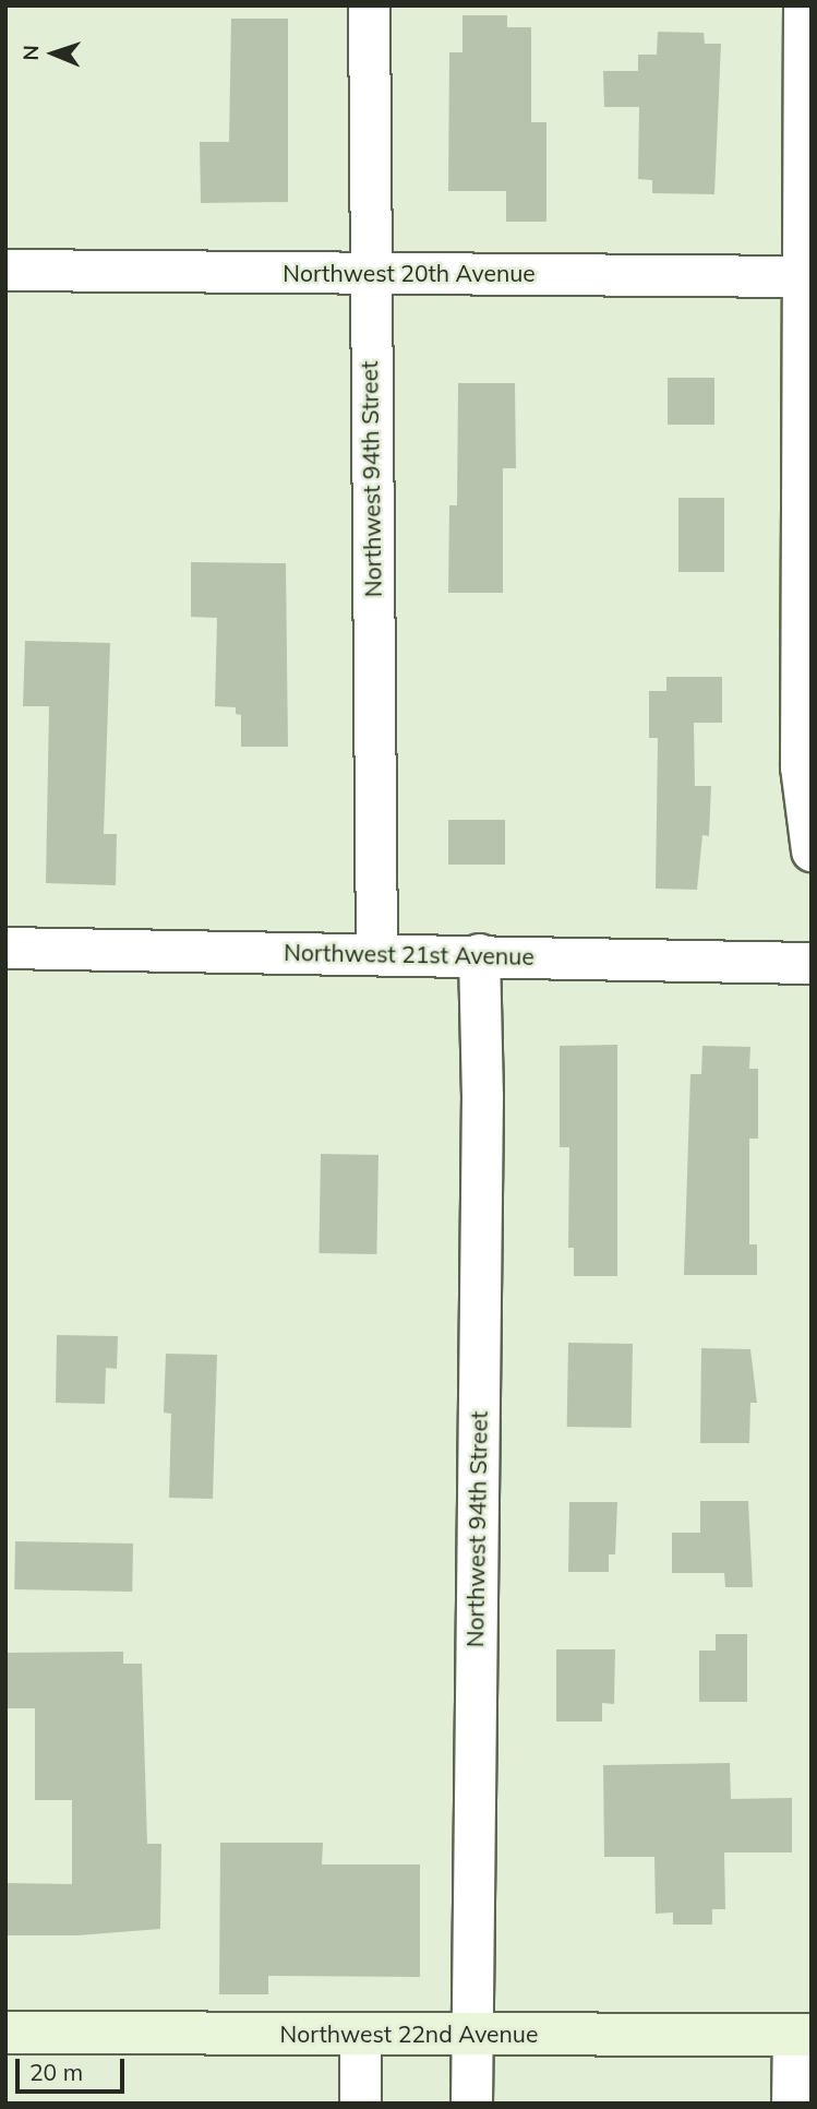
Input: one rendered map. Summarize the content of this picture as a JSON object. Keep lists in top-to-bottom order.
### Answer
{
  "streets": {
    "main road": ["Northwest 22nd Avenue"],
    "street": ["Northwest 20th Avenue", "Northwest 94th Street", "Northwest 21st Avenue"]
  },
  "crossings": [
    ["Northwest 20th Avenue", "Northwest 94th Street"],
    ["Northwest 94th Street", "Northwest 21st Avenue"],
    ["Northwest 94th Street", "Northwest 22nd Avenue"]
  ],
  "scale_bar": "20 m",
  "north": "left"
}
